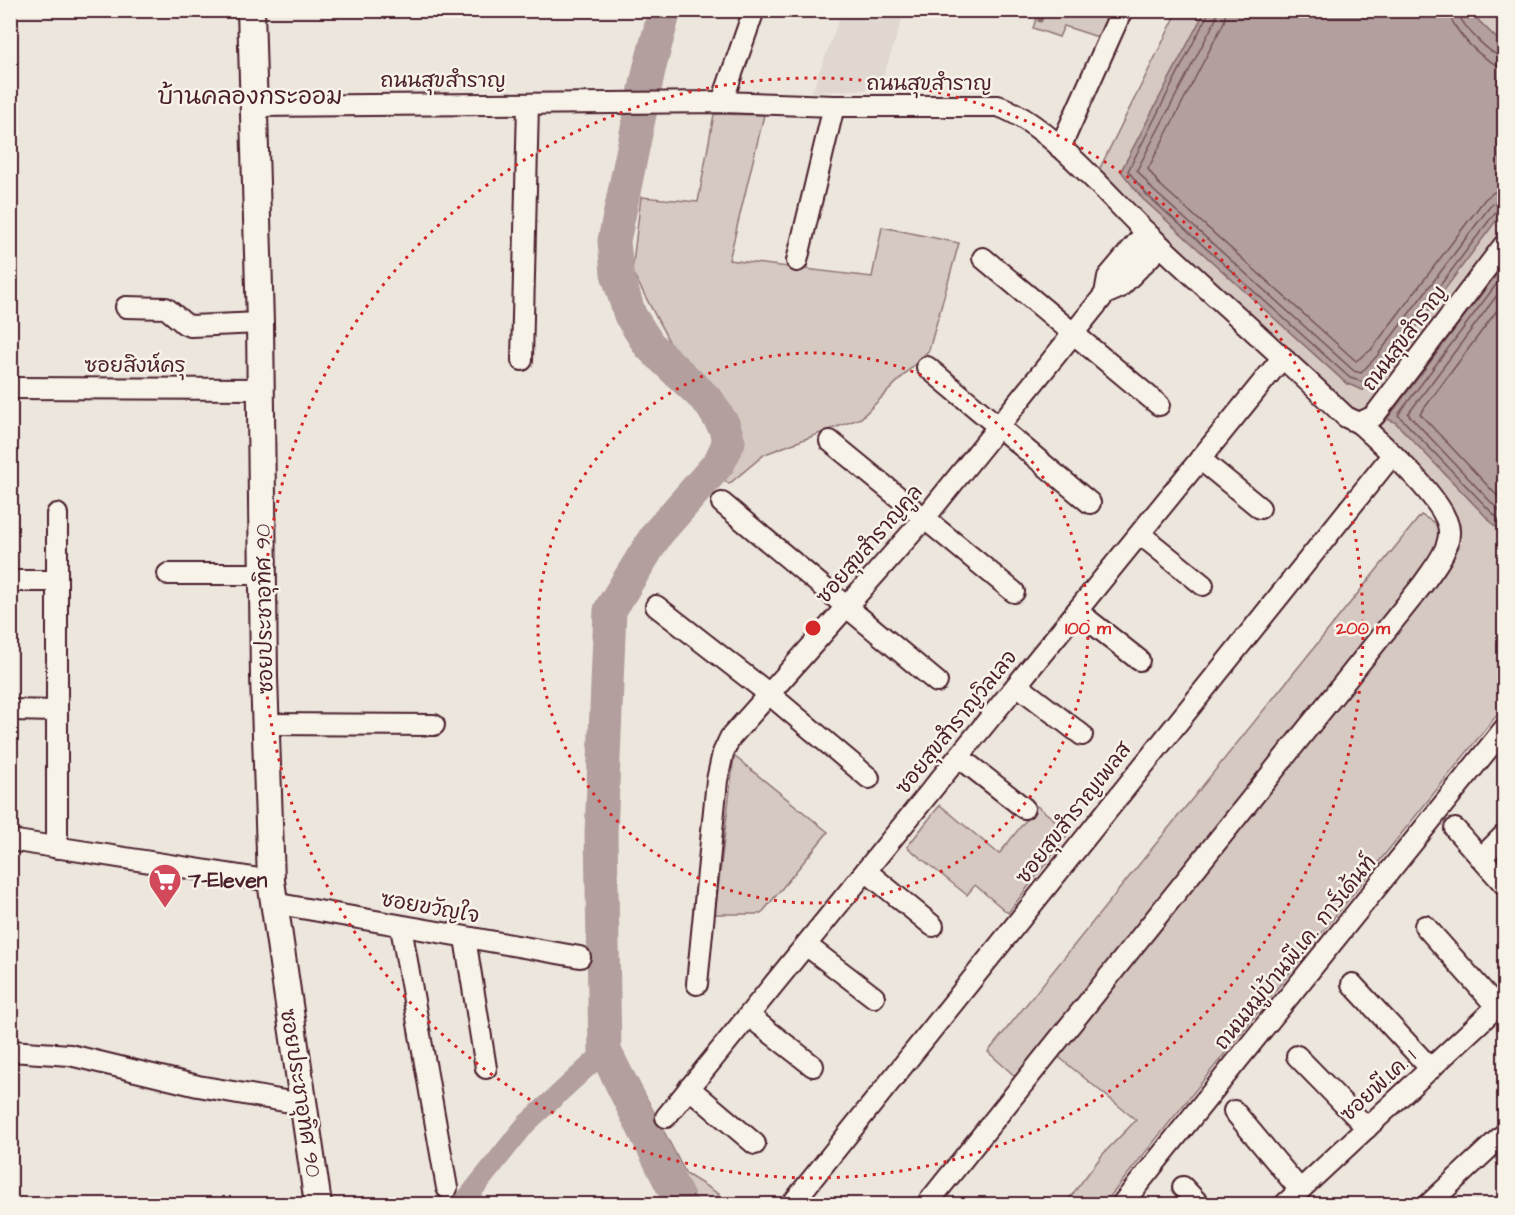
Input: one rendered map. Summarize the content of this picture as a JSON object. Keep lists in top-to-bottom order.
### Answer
{
  "streets": {
    "street": [
      "ถนนสุขสำราญ",
      "ซอยสิงห์ครุ",
      "ซอยสุขสำราญคูล",
      "ซอยประชาอุทิศ 90",
      "ซอยสุขสำราญวิลเลจ",
      "ซอยสุขสำราญเพลส",
      "ซอยขวัญใจ",
      "ถนนหมู่บ้านพี.เค. การ์เด้นท์",
      "ซอยพี.เค. 1"
    ]
  },
  "crossings": [
    ["ถนนสุขสำราญ", "ซอยสุขสำราญคูล"],
    ["ถนนสุขสำราญ", "ซอยประชาอุทิศ 90"],
    ["ถนนสุขสำราญ", "ซอยสุขสำราญวิลเลจ"],
    ["ซอยสิงห์ครุ", "ซอยประชาอุทิศ 90"],
    ["ซอยประชาอุทิศ 90", "ซอยขวัญใจ"]
  ],
  "districts": ["บ้านคลองกระออม"],
  "places": {
    "supermarket": ["7-Eleven"]
  },
  "rings": ["100 m", "200 m"]
}
